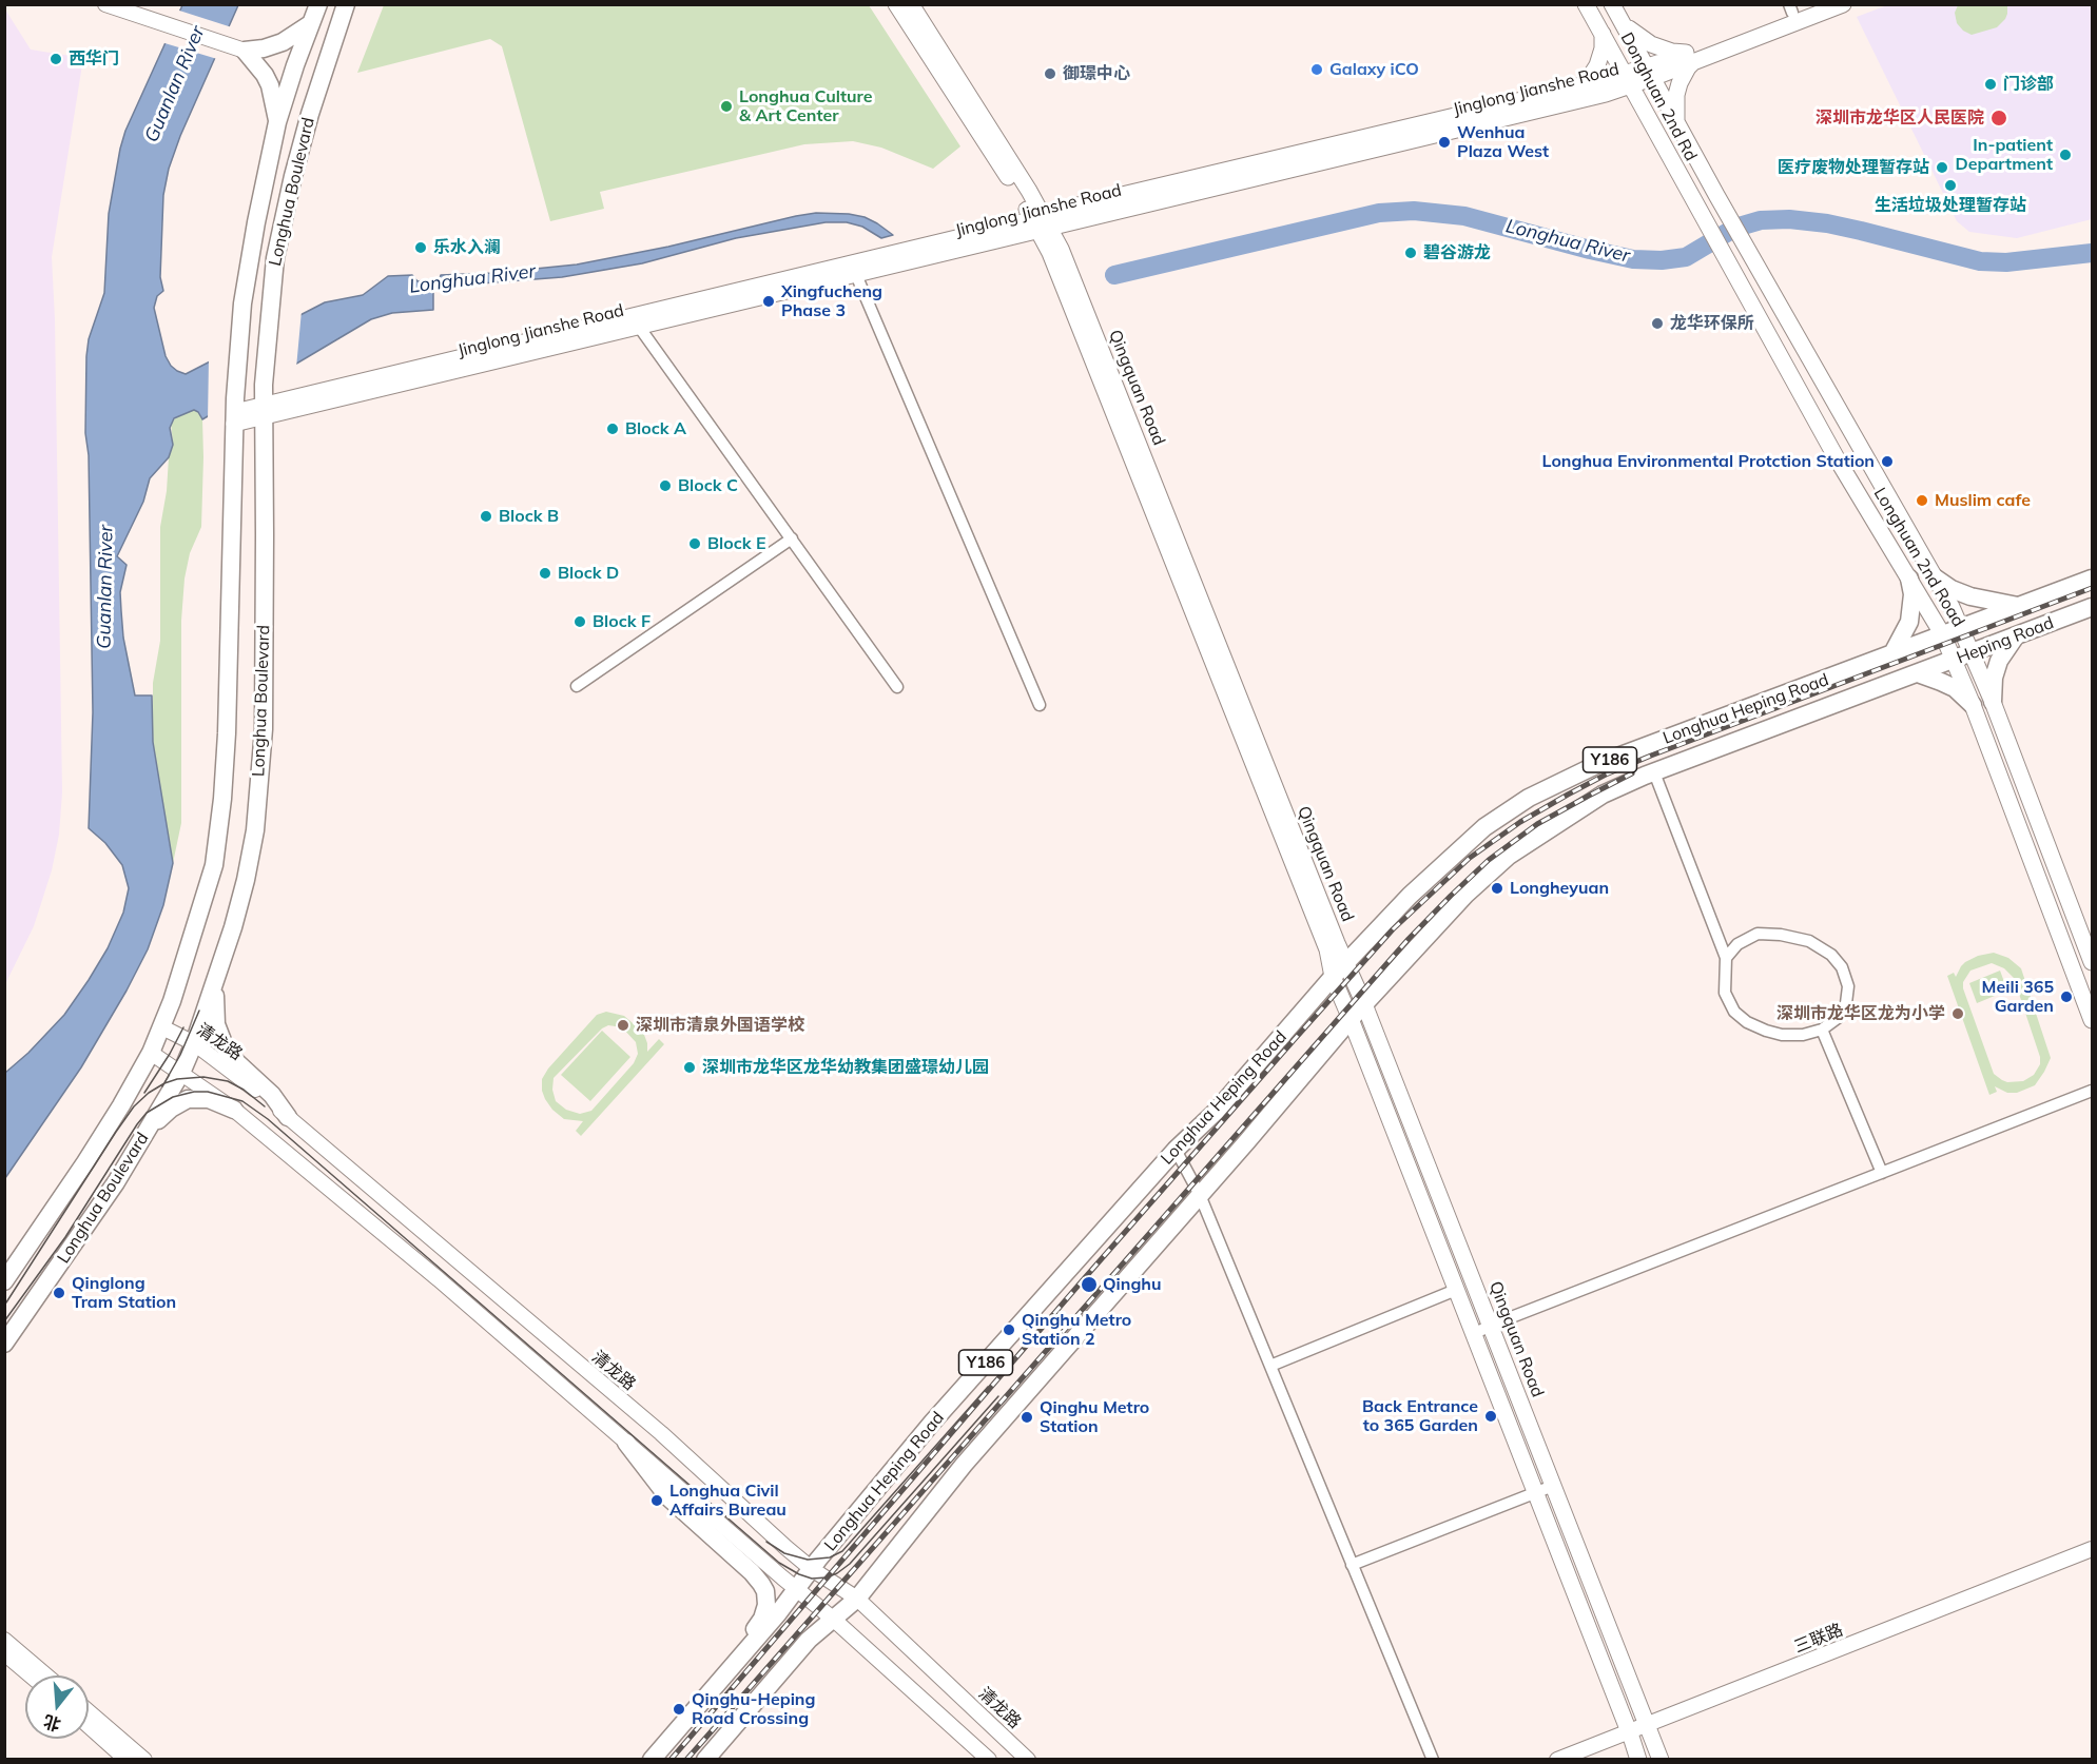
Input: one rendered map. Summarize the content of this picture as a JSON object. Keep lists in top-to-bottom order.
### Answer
{
  "streets": {
    "main road": [
      "Jinglong Jianshe Road",
      "Donghuan 2nd Rd",
      "Longhua Boulevard",
      "Qingquan Road",
      "Longhuan 2nd Road",
      "Heping Road",
      "Longhua Heping Road",
      "Y186"
    ],
    "street": ["清龙路", "三联路"]
  },
  "crossings": [
    ["Jinglong Jianshe Road", "Donghuan 2nd Rd"],
    ["Jinglong Jianshe Road", "Longhua Boulevard"],
    ["Jinglong Jianshe Road", "Qingquan Road"],
    ["Donghuan 2nd Rd", "Longhuan 2nd Road"],
    ["Longhua Boulevard", "清龙路"],
    ["Qingquan Road", "Longhua Heping Road"],
    ["Qingquan Road", "三联路"],
    ["Longhuan 2nd Road", "Heping Road"],
    ["Longhuan 2nd Road", "Longhua Heping Road"],
    ["Heping Road", "Longhua Heping Road"],
    ["Longhua Heping Road", "清龙路"]
  ],
  "water": ["Guanlan River", "Longhua River"],
  "places": [
    "西华门",
    "Galaxy iCO",
    "御璟中心",
    "门诊部",
    "Longhua Culture & Art Center",
    "深圳市龙华区人民医院",
    "Wenhua Plaza West",
    "In-patient Department",
    "医疗废物处理暂存站",
    "生活垃圾处理暂存站",
    "乐水入澜",
    "碧谷游龙",
    "Xingfucheng Phase 3",
    "龙华环保所",
    "Block A",
    "Longhua Environmental Protction Station",
    "Block C",
    "Muslim cafe",
    "Block B",
    "Block E",
    "Block D",
    "Block F",
    "Longheyuan",
    "Meili 365 Garden",
    "深圳市龙华区龙为小学",
    "深圳市清泉外国语学校",
    "深圳市龙华区龙华幼教集团盛璟幼儿园",
    "Qinghu",
    "Qinglong Tram Station",
    "Qinghu Metro Station 2",
    "Back Entrance to 365 Garden",
    "Qinghu Metro Station",
    "Longhua Civil Affairs Bureau",
    "Qinghu-Heping Road Crossing"
  ],
  "north": "bottom"
}
